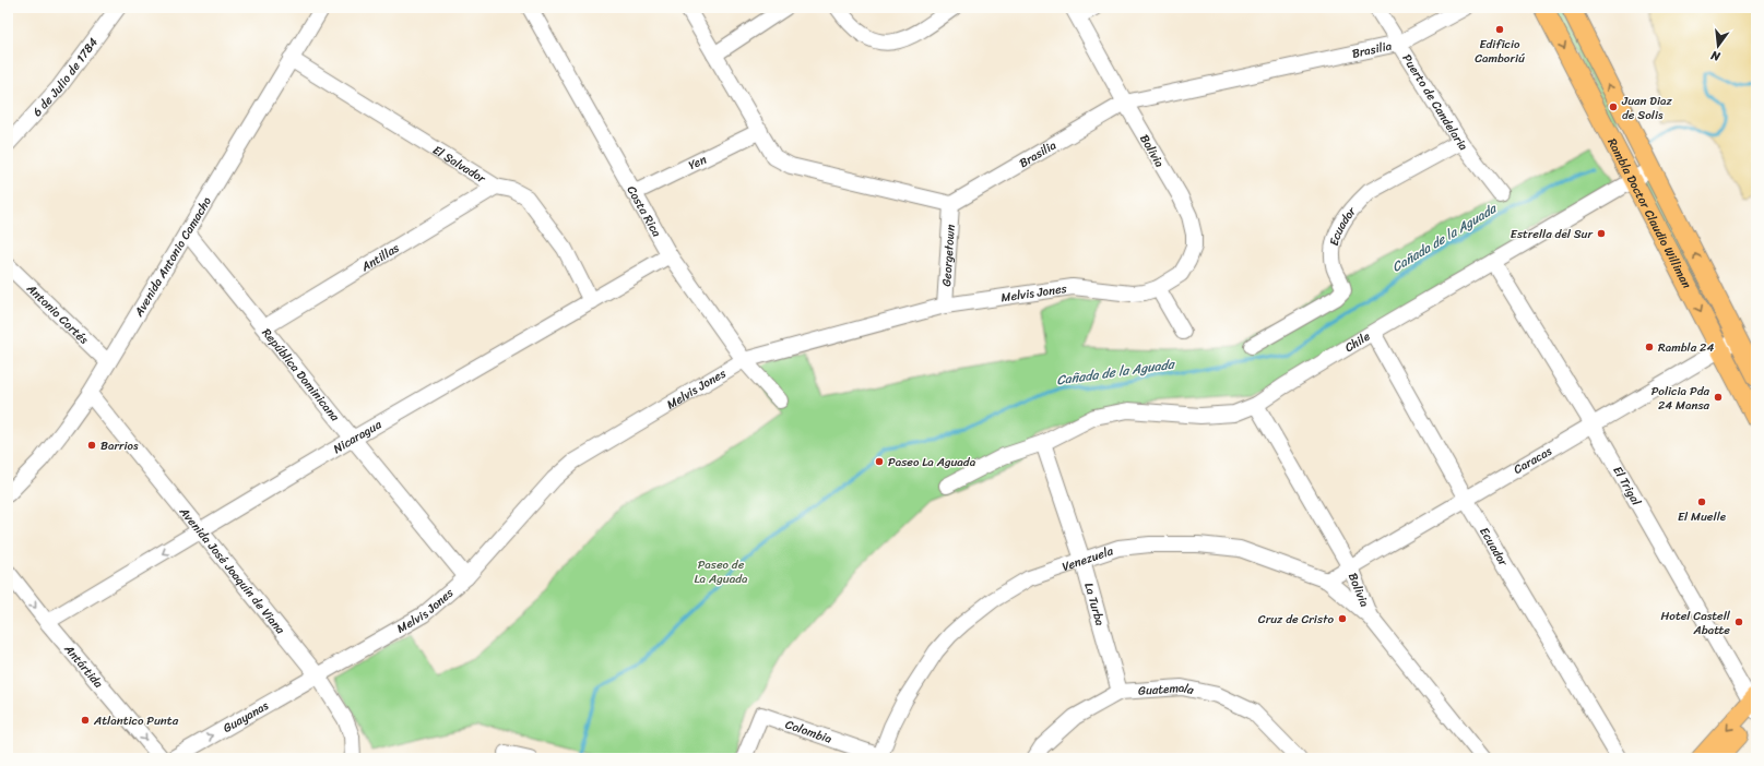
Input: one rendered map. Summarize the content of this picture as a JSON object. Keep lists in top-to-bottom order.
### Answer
{
  "streets": {
    "main road": ["Rambla Doctor Claudio Williman"],
    "street": [
      "Brasilia",
      "6 de Julio de 1784",
      "Puerto de Candelaria",
      "Bolivia",
      "Yen",
      "El Salvador",
      "Costa Rica",
      "Ecuador",
      "Georgetown",
      "Avenida Antonio Camacho",
      "Antillas",
      "Melvis Jones",
      "Antonio Cortés",
      "Chile",
      "República Dominicana",
      "Nicaragua",
      "Caracas",
      "El Trigal",
      "Venezuela",
      "Avenida José Joaquín de Viana",
      "La Turba",
      "Antártida",
      "Guatemala",
      "Guayanas",
      "Colombia"
    ]
  },
  "crossings": [
    ["Brasilia", "Puerto de Candelaria"],
    ["Brasilia", "Bolivia"],
    ["Brasilia", "Georgetown"],
    ["Puerto de Candelaria", "Ecuador"],
    ["Bolivia", "Melvis Jones"],
    ["Bolivia", "Chile"],
    ["Bolivia", "Caracas"],
    ["Bolivia", "Venezuela"],
    ["Yen", "Costa Rica"],
    ["El Salvador", "Avenida Antonio Camacho"],
    ["El Salvador", "Antillas"],
    ["El Salvador", "Nicaragua"],
    ["Costa Rica", "Melvis Jones"],
    ["Costa Rica", "Nicaragua"],
    ["Rambla Doctor Claudio Williman", "Chile"],
    ["Rambla Doctor Claudio Williman", "Caracas"],
    ["Ecuador", "Chile"],
    ["Ecuador", "Caracas"],
    ["Georgetown", "Melvis Jones"],
    ["Avenida Antonio Camacho", "Antonio Cortés"],
    ["Avenida Antonio Camacho", "República Dominicana"],
    ["Avenida Antonio Camacho", "Avenida José Joaquín de Viana"],
    ["Antillas", "República Dominicana"],
    ["Melvis Jones", "República Dominicana"],
    ["Melvis Jones", "Avenida José Joaquín de Viana"],
    ["Melvis Jones", "Guayanas"],
    ["Chile", "El Trigal"],
    ["Chile", "La Turba"],
    ["República Dominicana", "Nicaragua"],
    ["Nicaragua", "Avenida José Joaquín de Viana"],
    ["Nicaragua", "Antártida"],
    ["Caracas", "El Trigal"],
    ["Caracas", "Venezuela"],
    ["Venezuela", "La Turba"],
    ["Venezuela", "Colombia"],
    ["Avenida José Joaquín de Viana", "Guayanas"],
    ["La Turba", "Guatemala"]
  ],
  "one_way": ["Antártida", "Guayanas"],
  "water": ["Cañada de la Aguada"],
  "parks": ["Paseo de La Aguada"],
  "places": [
    "Edificio Camboriú",
    "Juan Diaz de Solis",
    "Estrella del Sur",
    "Rambla 24",
    "Policia Pda 24 Mansa",
    "Barrios",
    "Paseo La Aguada",
    "El Muelle",
    "Cruz de Cristo",
    "Hotel Castell Abatte",
    "Atlantico Punta"
  ],
  "north": "bottom"
}
